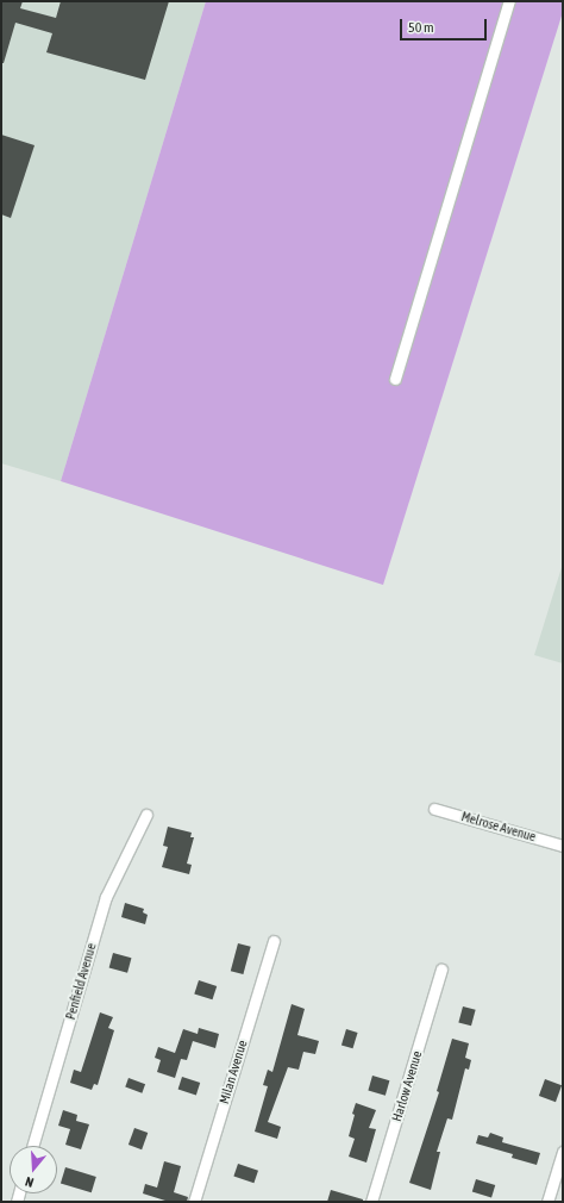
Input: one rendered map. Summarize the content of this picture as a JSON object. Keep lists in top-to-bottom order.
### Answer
{
  "streets": {
    "street": [
      "Melrose Avenue",
      "Penfield Avenue",
      "Milan Avenue",
      "Harlow Avenue"
    ]
  },
  "scale_bar": "50 m",
  "north": "bottom"
}
